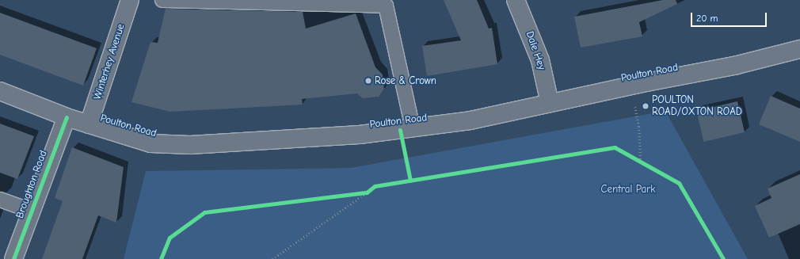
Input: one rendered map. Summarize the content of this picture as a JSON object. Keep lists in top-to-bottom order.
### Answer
{
  "streets": {
    "main road": [
      "Dale Hey",
      "Winterhey Avenue",
      "Poulton Road",
      "Broughton Road"
    ]
  },
  "crossings": [
    ["Dale Hey", "Poulton Road"],
    ["Winterhey Avenue", "Poulton Road"],
    ["Poulton Road", "Broughton Road"]
  ],
  "parks": ["Central Park"],
  "places": ["Rose & Crown", "POULTON ROAD/OXTON ROAD"],
  "scale_bar": "20 m"
}
